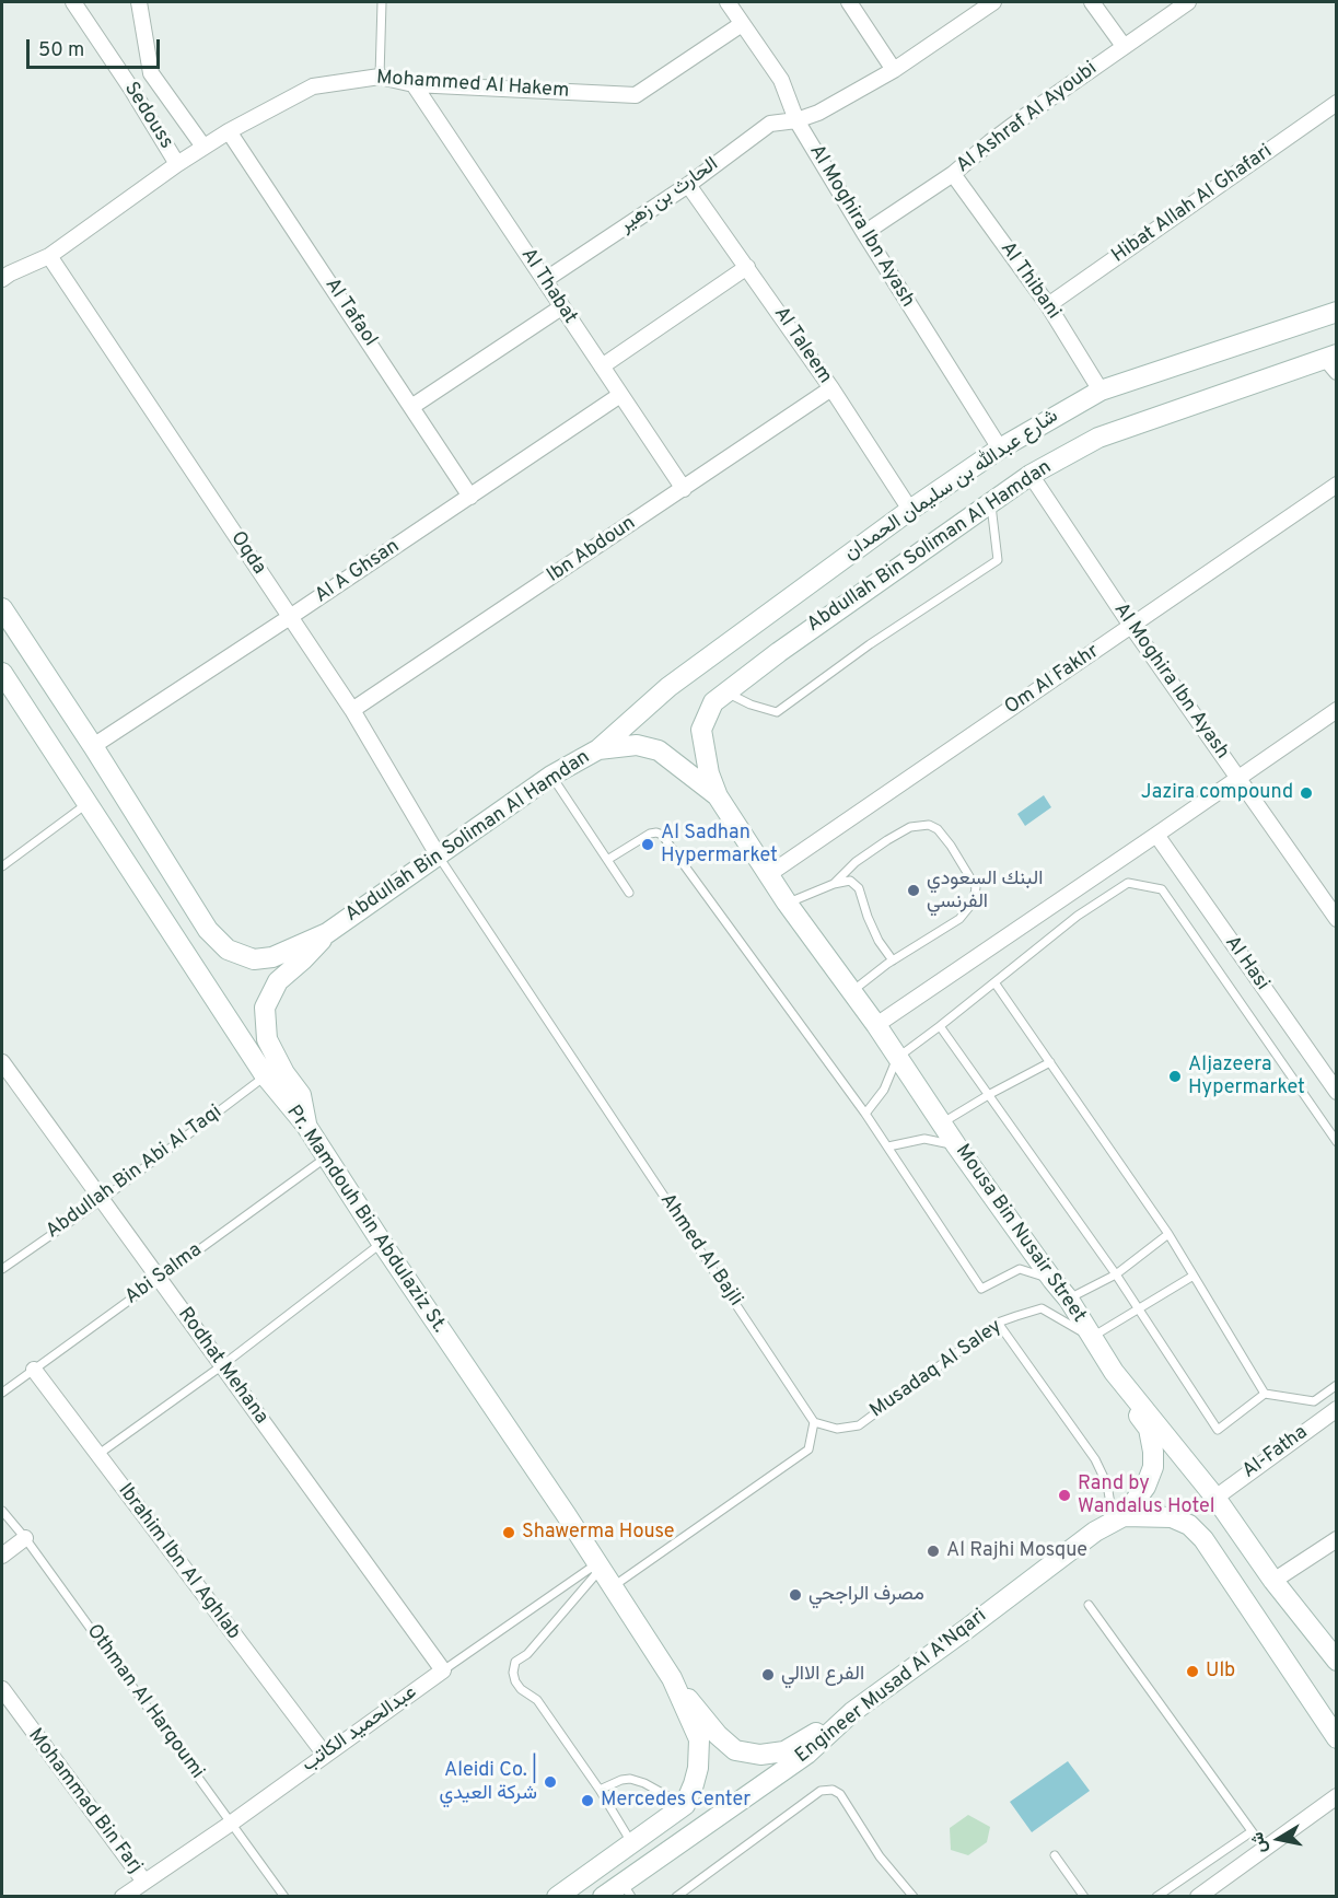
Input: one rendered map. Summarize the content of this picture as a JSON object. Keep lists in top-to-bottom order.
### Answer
{
  "streets": {
    "street": [
      "Mohammed Al Hakem",
      "Sedouss",
      "Al Ashraf Al Ayoubi",
      "الحارث بن زهير",
      "Hibat Allah Al Ghafari",
      "Al Moghira Ibn Ayash",
      "Al Thibani",
      "Al Thabat",
      "Al Tafaol",
      "Al Taleem",
      "شارع عبدالله بن سليمان الحمدان",
      "Abdullah Bin Soliman Al Hamdan",
      "Ibn Abdoun",
      "Oqda",
      "Al A Ghsan",
      "Om Al Fakhr",
      "Al Hasi",
      "Pr. Mamdouh Bin Abdulaziz St.",
      "Mousa Bin Nusair Street",
      "Rodhat Mehana",
      "Al-Fatha",
      "Ibrahim Ibn Al Aghlab",
      "Engineer Musad Al A'Nqari",
      "عبدالحميد الكاتب",
      "Mohammad Bin Farj"
    ],
    "lane": [
      "Abdullah Bin Abi Al Taqi",
      "Ahmed Al Bajli",
      "Abi Salma",
      "Musadaq Al Saley",
      "Othman Al Harqoumi"
    ]
  },
  "crossings": [
    ["Mohammed Al Hakem", "Sedouss"],
    ["Mohammed Al Hakem", "Al Moghira Ibn Ayash"],
    ["Mohammed Al Hakem", "Al Thabat"],
    ["Mohammed Al Hakem", "Al Tafaol"],
    ["Mohammed Al Hakem", "Oqda"],
    ["Al Ashraf Al Ayoubi", "Al Moghira Ibn Ayash"],
    ["Al Ashraf Al Ayoubi", "Al Thibani"],
    ["الحارث بن زهير", "Al Moghira Ibn Ayash"],
    ["الحارث بن زهير", "Al Thabat"],
    ["الحارث بن زهير", "Al Taleem"],
    ["Hibat Allah Al Ghafari", "Al Thibani"],
    ["Al Moghira Ibn Ayash", "شارع عبدالله بن سليمان الحمدان"],
    ["Al Moghira Ibn Ayash", "Abdullah Bin Soliman Al Hamdan"],
    ["Al Moghira Ibn Ayash", "Om Al Fakhr"],
    ["Al Thibani", "شارع عبدالله بن سليمان الحمدان"],
    ["Al Thabat", "Ibn Abdoun"],
    ["Al Thabat", "Al A Ghsan"],
    ["Al Tafaol", "Al A Ghsan"],
    ["Al Taleem", "شارع عبدالله بن سليمان الحمدان"],
    ["Al Taleem", "Ibn Abdoun"],
    ["شارع عبدالله بن سليمان الحمدان", "Abdullah Bin Soliman Al Hamdan"],
    ["Abdullah Bin Soliman Al Hamdan", "Oqda"],
    ["Abdullah Bin Soliman Al Hamdan", "Mousa Bin Nusair Street"],
    ["Abdullah Bin Soliman Al Hamdan", "Ahmed Al Bajli"],
    ["Ibn Abdoun", "Oqda"],
    ["Oqda", "Al A Ghsan"],
    ["Oqda", "Ahmed Al Bajli"],
    ["Om Al Fakhr", "Mousa Bin Nusair Street"],
    ["Abdullah Bin Abi Al Taqi", "Pr. Mamdouh Bin Abdulaziz St."],
    ["Abdullah Bin Abi Al Taqi", "Rodhat Mehana"],
    ["Pr. Mamdouh Bin Abdulaziz St.", "Abi Salma"],
    ["Pr. Mamdouh Bin Abdulaziz St.", "عبدالحميد الكاتب"],
    ["Mousa Bin Nusair Street", "Musadaq Al Saley"],
    ["Mousa Bin Nusair Street", "Al-Fatha"],
    ["Mousa Bin Nusair Street", "Engineer Musad Al A'Nqari"],
    ["Ahmed Al Bajli", "Musadaq Al Saley"],
    ["Abi Salma", "Rodhat Mehana"],
    ["Abi Salma", "Ibrahim Ibn Al Aghlab"],
    ["Rodhat Mehana", "عبدالحميد الكاتب"],
    ["Ibrahim Ibn Al Aghlab", "عبدالحميد الكاتب"],
    ["Othman Al Harqoumi", "عبدالحميد الكاتب"],
    ["عبدالحميد الكاتب", "Mohammad Bin Farj"]
  ],
  "places": [
    "Jazira compound",
    "Al Sadhan Hypermarket",
    "البنك السعودي الفرنسي",
    "Aljazeera Hypermarket",
    "Rand by Wandalus Hotel",
    "Shawerma House",
    "Al Rajhi Mosque",
    "مصرف الراجحي",
    "Ulb",
    "الفرع الاالي",
    "Aleidi Co. | شركة العيدي",
    "Mercedes Center"
  ],
  "scale_bar": "50 m",
  "north": "left"
}
